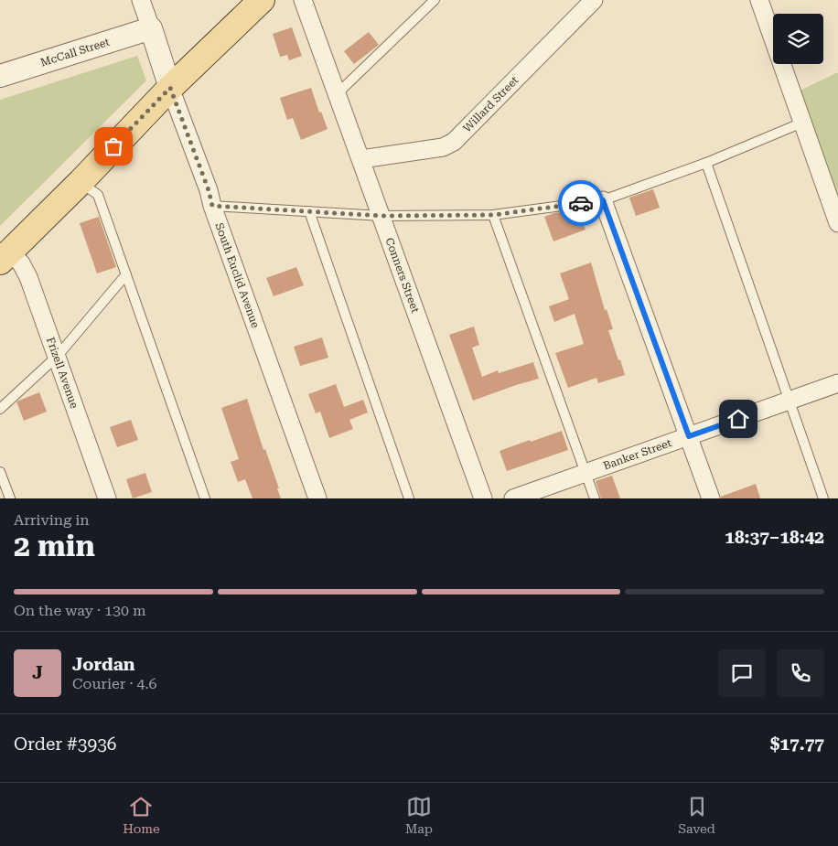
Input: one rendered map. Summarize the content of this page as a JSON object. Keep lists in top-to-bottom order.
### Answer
{
  "streets": {
    "street": [
      "McCall Street",
      "Willard Street",
      "South Euclid Avenue",
      "Conners Street",
      "Frizell Avenue",
      "Banker Street"
    ]
  },
  "crossings": [
    ["McCall Street", "South Euclid Avenue"],
    ["Willard Street", "Conners Street"]
  ],
  "page": {
    "heading": ["2 min", "Arriving in", "18:37–18:42"],
    "panel": [
      "Jordan",
      "Courier · 4.6",
      "Order #3936",
      "$17.77"
    ],
    "bar": "On the way · 130 m",
    "round": "J",
    "tabs": ["Home", "Map", "Saved"]
  }
}
